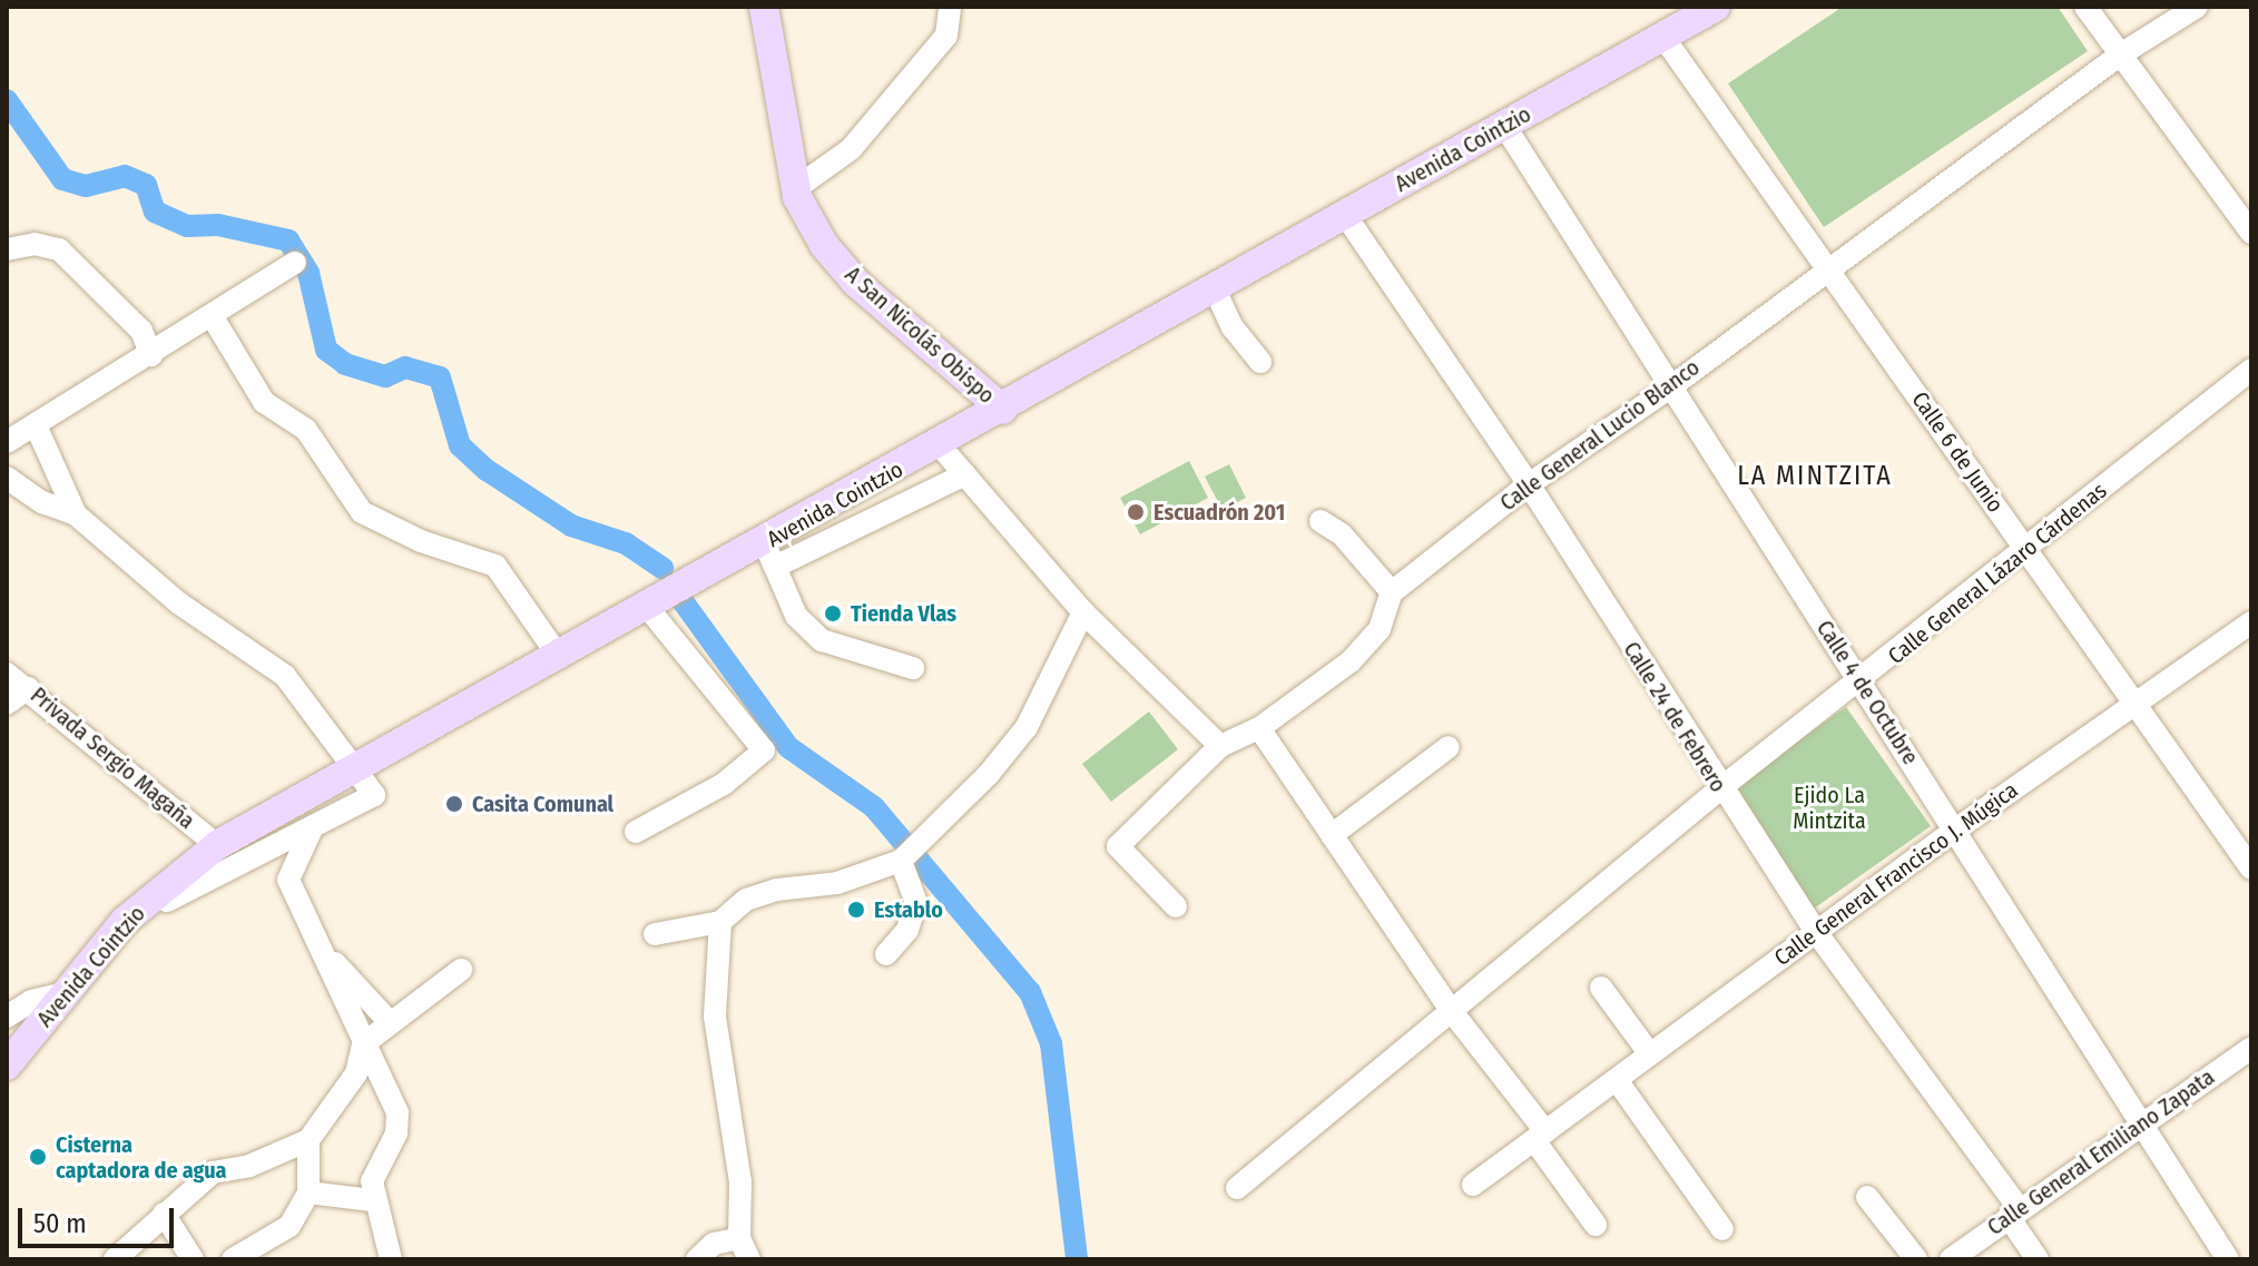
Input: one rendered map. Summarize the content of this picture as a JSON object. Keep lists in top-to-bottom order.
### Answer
{
  "streets": {
    "main road": ["Avenida Cointzio", "A San Nicolás Obispo"],
    "street": [
      "Calle General Lucio Blanco",
      "Calle 6 de Junio",
      "Calle General Lázaro Cárdenas",
      "Calle 4 de Octubre",
      "Calle 24 de Febrero",
      "Privada Sergio Magaña",
      "Calle General Francisco J. Múgica",
      "Calle General Emiliano Zapata"
    ]
  },
  "crossings": [
    ["Avenida Cointzio", "A San Nicolás Obispo"],
    ["Avenida Cointzio", "Calle 6 de Junio"],
    ["Avenida Cointzio", "Calle 4 de Octubre"],
    ["Avenida Cointzio", "Calle 24 de Febrero"],
    ["Avenida Cointzio", "Privada Sergio Magaña"],
    ["Calle General Lucio Blanco", "Calle 6 de Junio"],
    ["Calle General Lucio Blanco", "Calle 4 de Octubre"],
    ["Calle General Lucio Blanco", "Calle 24 de Febrero"],
    ["Calle 6 de Junio", "Calle General Lázaro Cárdenas"],
    ["Calle 6 de Junio", "Calle General Francisco J. Múgica"],
    ["Calle General Lázaro Cárdenas", "Calle 4 de Octubre"],
    ["Calle General Lázaro Cárdenas", "Calle 24 de Febrero"],
    ["Calle 4 de Octubre", "Calle General Francisco J. Múgica"],
    ["Calle 4 de Octubre", "Calle General Emiliano Zapata"],
    ["Calle 24 de Febrero", "Calle General Francisco J. Múgica"],
    ["Calle 24 de Febrero", "Calle General Emiliano Zapata"]
  ],
  "districts": ["LA MINTZITA"],
  "parks": ["Ejido La Mintzita"],
  "places": [
    "Escuadrón 201",
    "Tienda Vlas",
    "Casita Comunal",
    "Establo",
    "Cisterna captadora de agua"
  ],
  "scale_bar": "50 m"
}
